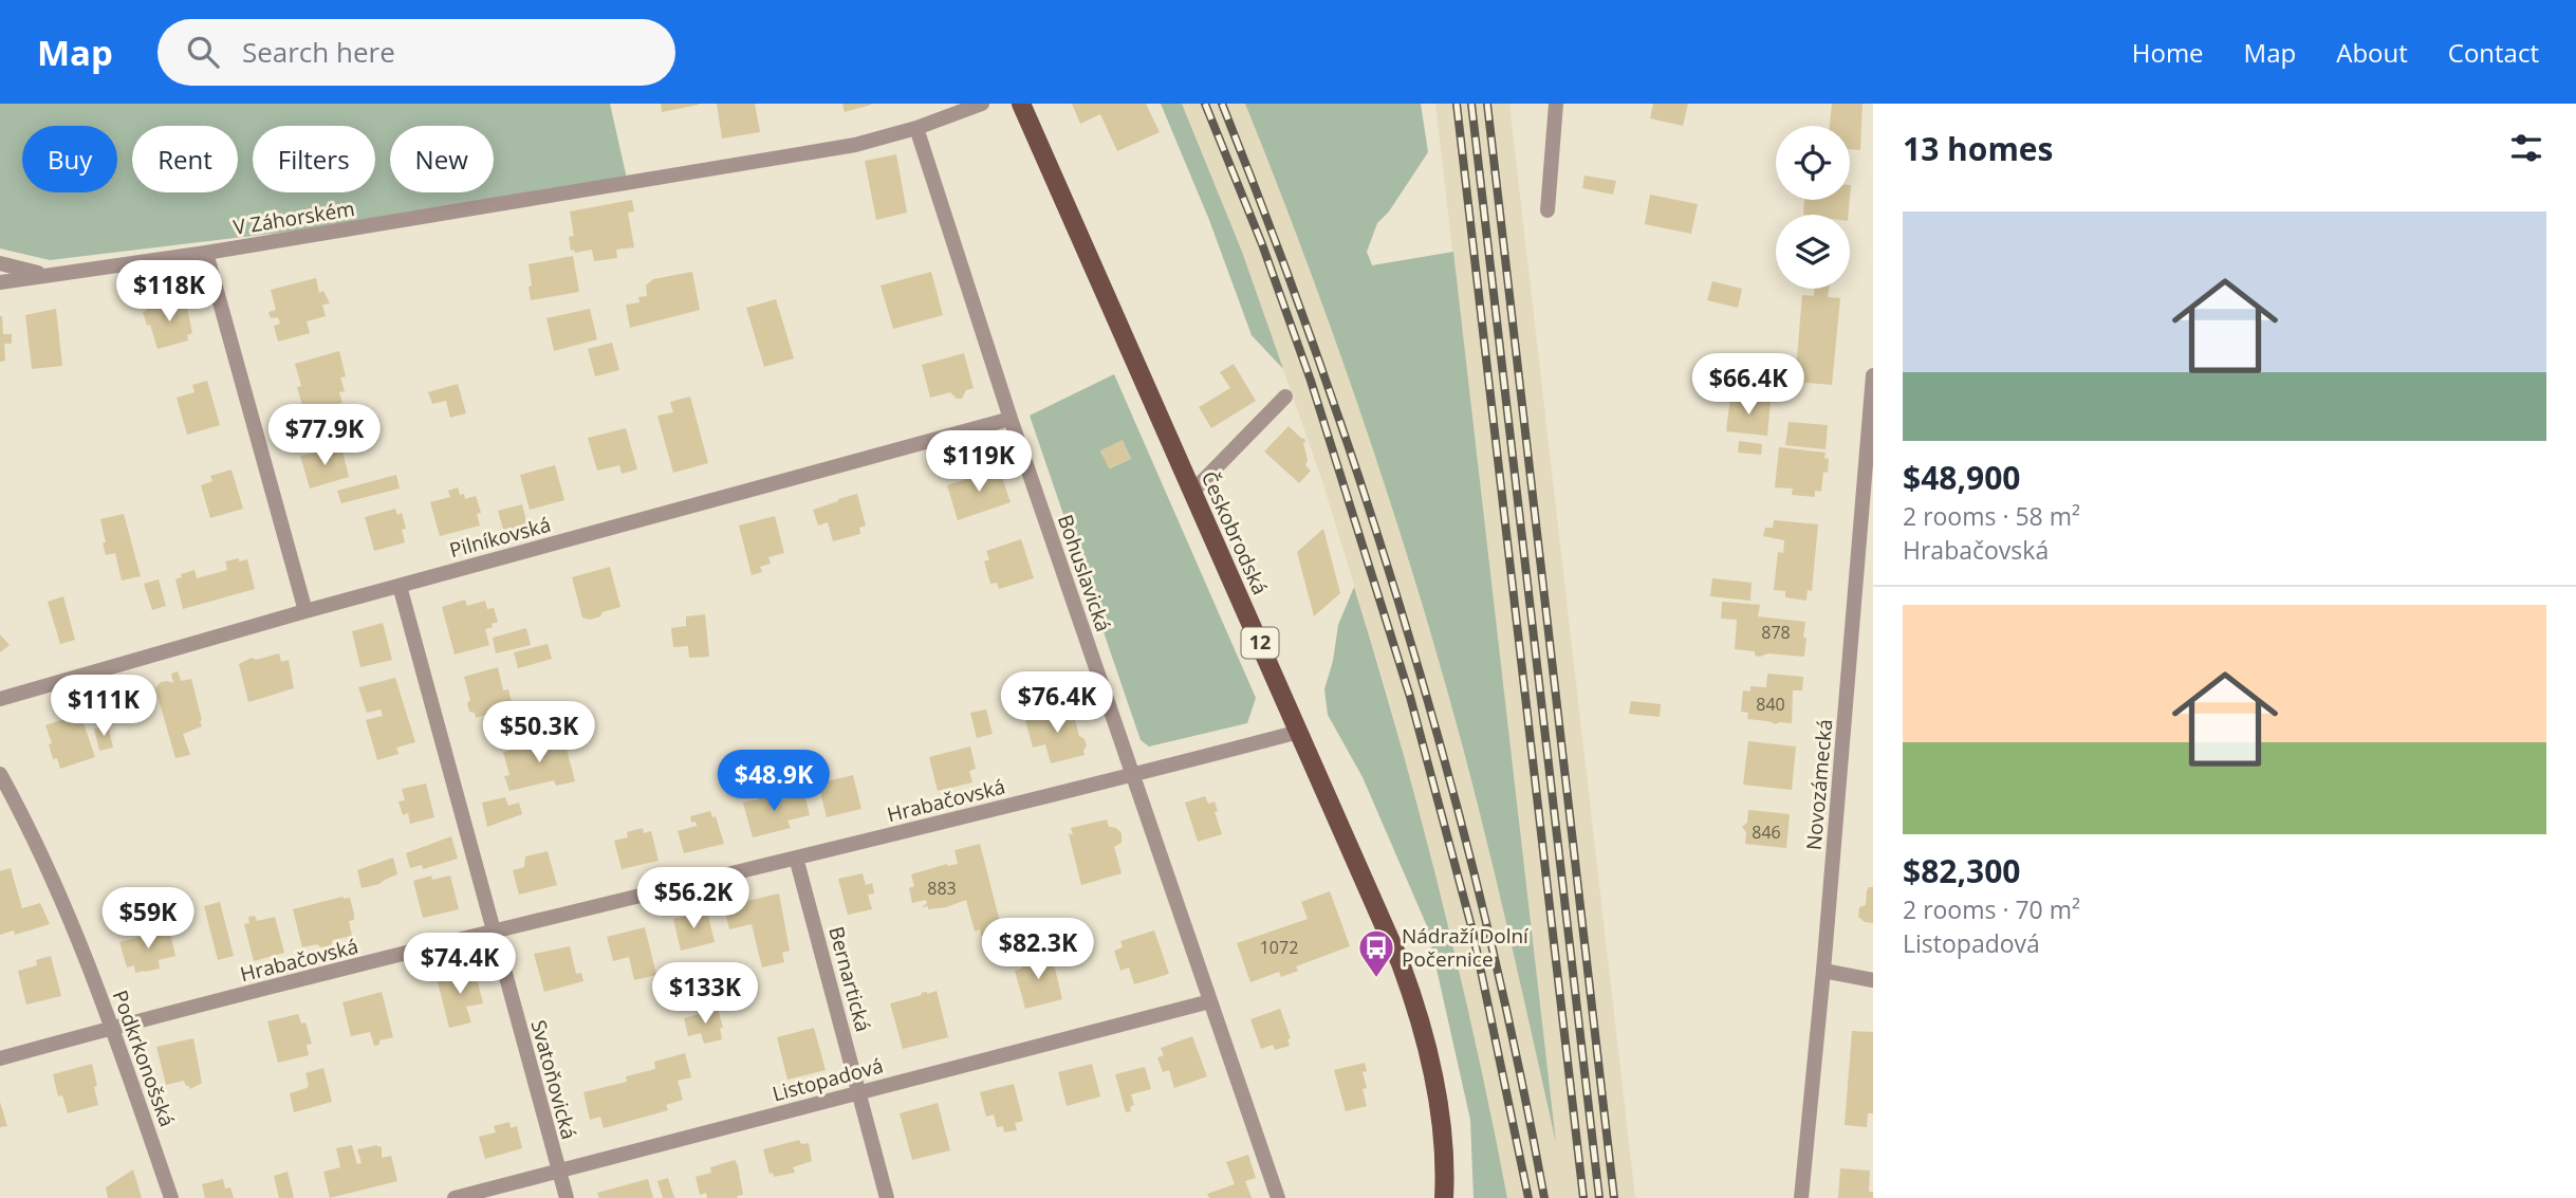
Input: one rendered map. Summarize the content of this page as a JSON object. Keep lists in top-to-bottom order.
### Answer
{
  "streets": {
    "main road": ["Českobrodská", "12"],
    "street": [
      "V Záhorském",
      "Pilníkovská",
      "Bohuslavická",
      "Novozámecká",
      "Hrabačovská",
      "Bernartická",
      "Podkrkonošská",
      "Svatoňovická",
      "Listopadová"
    ]
  },
  "crossings": [
    ["V Záhorském", "Bohuslavická"],
    ["Českobrodská", "Hrabačovská"],
    ["Pilníkovská", "Bohuslavická"],
    ["Pilníkovská", "Svatoňovická"],
    ["Bohuslavická", "Hrabačovská"],
    ["Bohuslavická", "Listopadová"],
    ["Hrabačovská", "Bernartická"],
    ["Hrabačovská", "Podkrkonošská"],
    ["Hrabačovská", "Svatoňovická"],
    ["Bernartická", "Listopadová"],
    ["Svatoňovická", "Listopadová"]
  ],
  "places": {
    "bus stop": ["Nádraží Dolní Počernice"]
  },
  "house_numbers": [
    "878",
    "840",
    "846",
    "883",
    "1072"
  ],
  "page": {
    "header": "Map",
    "search": "Search here",
    "nav": [
      "Home",
      "Map",
      "About",
      "Contact"
    ],
    "heading": "13 homes",
    "chip": [
      "Buy",
      "Rent",
      "Filters",
      "New"
    ],
    "list": [
      {
        "name": "$48,900",
        "note": "2 rooms · 58 m² · Hrabačovská"
      },
      {
        "name": "$82,300",
        "note": "2 rooms · 70 m² · Listopadová"
      }
    ],
    "price": [
      "$118K",
      "$66.4K",
      "$77.9K",
      "$119K",
      "$76.4K",
      "$111K",
      "$50.3K",
      "$48.9K",
      "$56.2K",
      "$59K",
      "$82.3K",
      "$74.4K",
      "$133K"
    ]
  }
}
